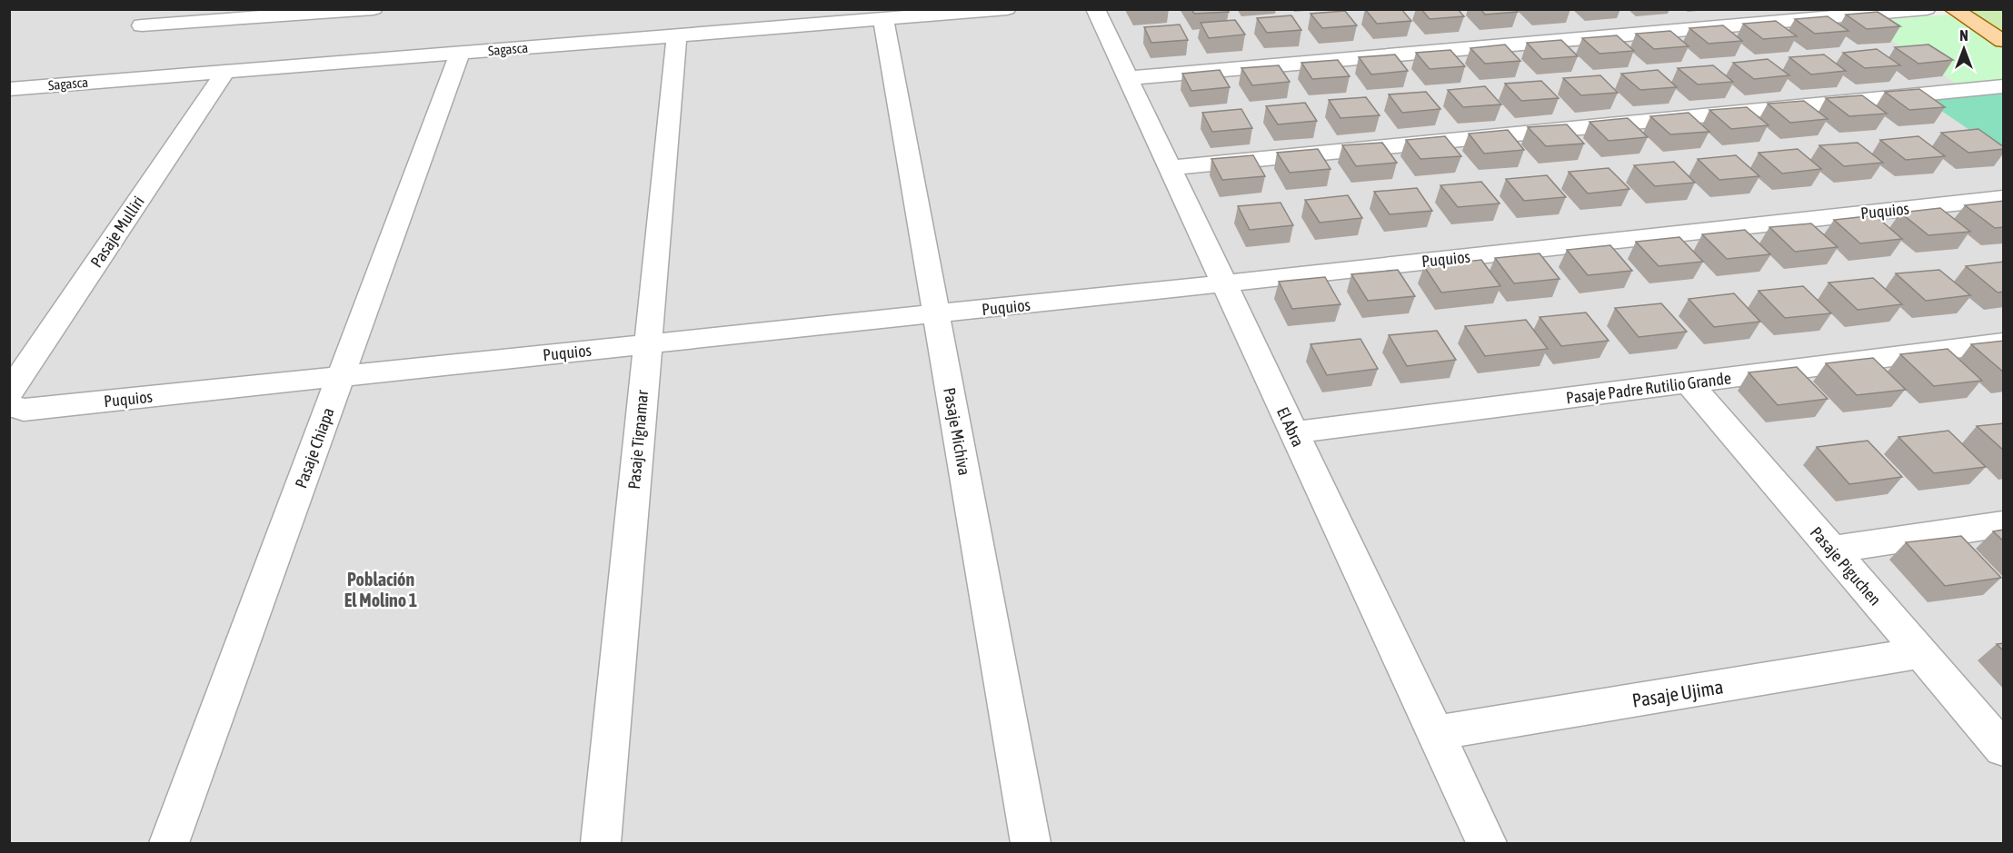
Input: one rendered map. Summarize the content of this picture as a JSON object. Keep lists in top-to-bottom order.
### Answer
{
  "streets": {
    "street": [
      "Sagasca",
      "Puquios",
      "Pasaje Mulliri",
      "Pasaje Padre Rutilio Grande",
      "El Abra",
      "Pasaje Michiva",
      "Pasaje Tignamar",
      "Pasaje Chiapa",
      "Pasaje Piguchen",
      "Pasaje Ujima"
    ]
  },
  "crossings": [
    ["Sagasca", "Pasaje Mulliri"],
    ["Sagasca", "Pasaje Michiva"],
    ["Sagasca", "Pasaje Tignamar"],
    ["Sagasca", "Pasaje Chiapa"],
    ["Puquios", "El Abra"],
    ["Puquios", "Pasaje Michiva"],
    ["Puquios", "Pasaje Tignamar"],
    ["Puquios", "Pasaje Chiapa"],
    ["Pasaje Padre Rutilio Grande", "El Abra"],
    ["Pasaje Padre Rutilio Grande", "Pasaje Piguchen"],
    ["El Abra", "Pasaje Ujima"],
    ["Pasaje Piguchen", "Pasaje Ujima"]
  ],
  "districts": ["Población El Molino 1"],
  "north": "top"
}
